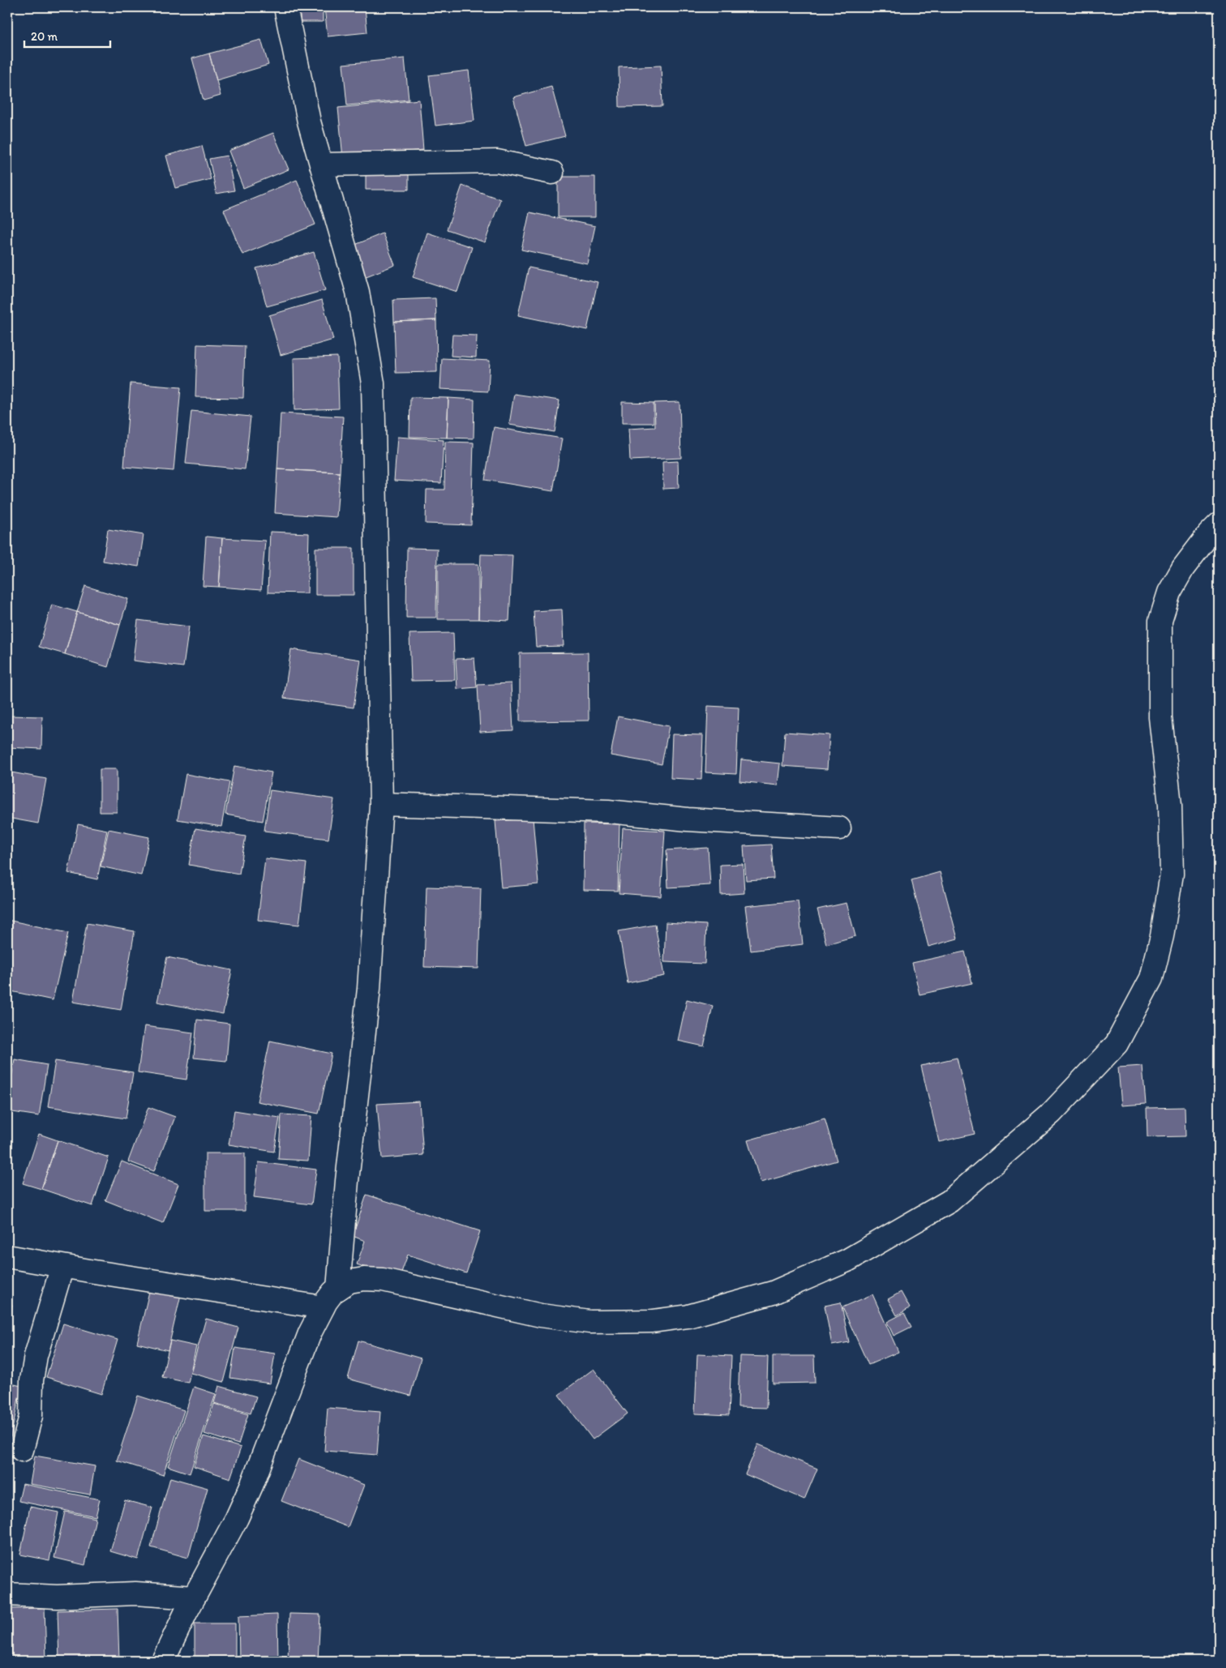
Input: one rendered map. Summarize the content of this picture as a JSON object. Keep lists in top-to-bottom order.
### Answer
{
  "scale_bar": "20 m"
}
